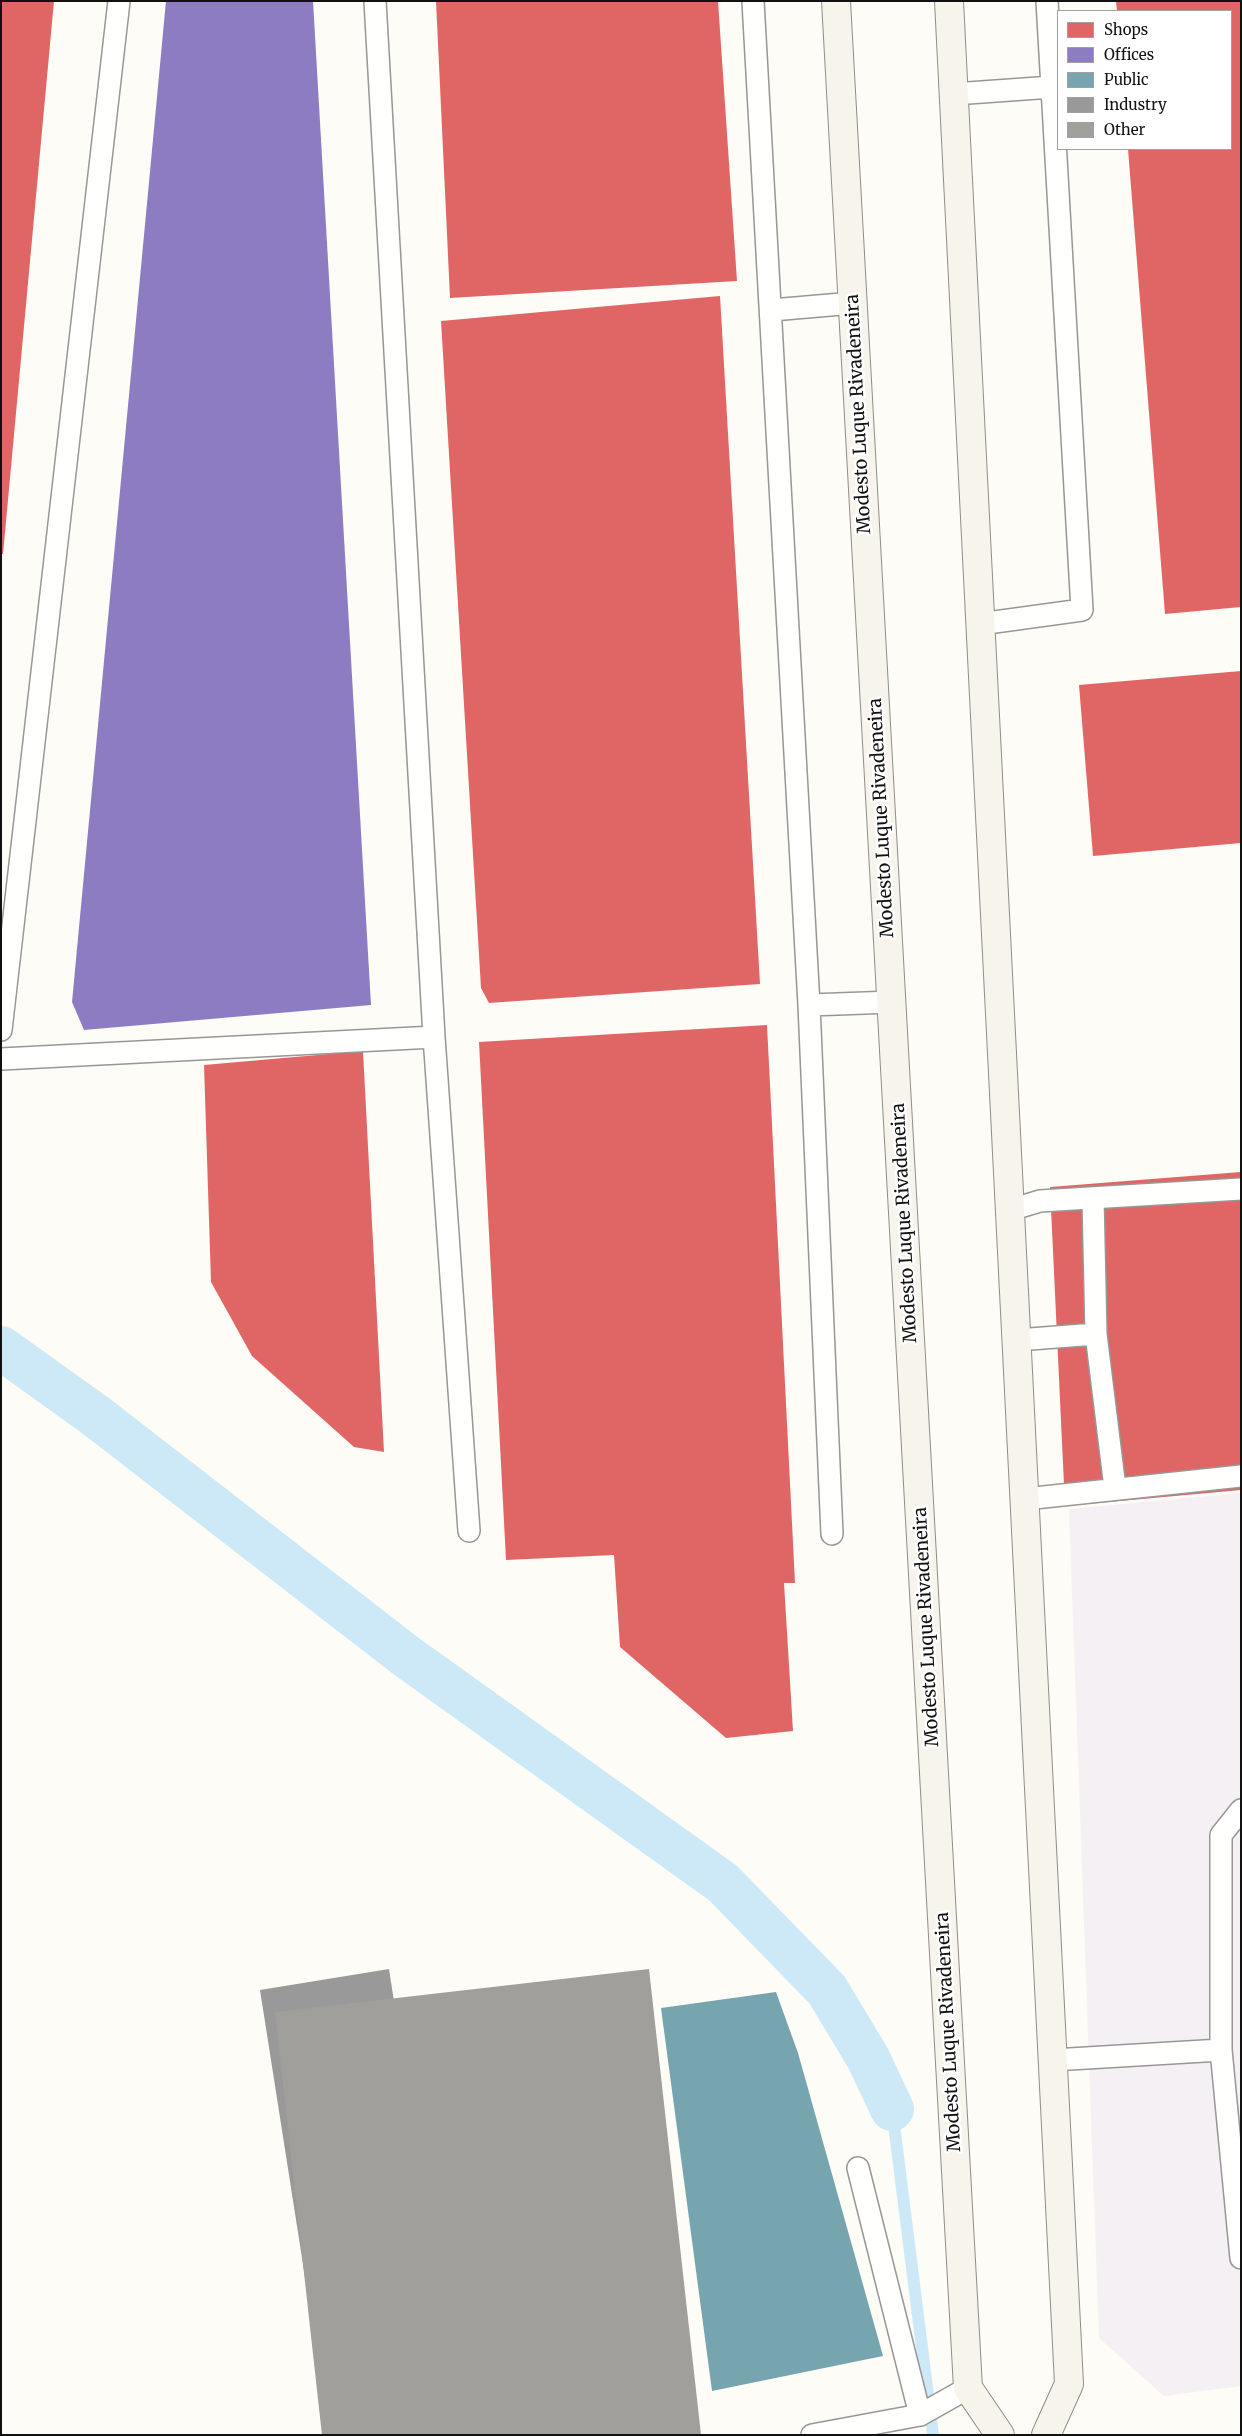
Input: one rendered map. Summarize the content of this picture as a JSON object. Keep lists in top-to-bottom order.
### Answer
{
  "streets": {
    "street": ["Modesto Luque Rivadeneira"]
  },
  "legend": [
    "Shops",
    "Offices",
    "Public",
    "Industry",
    "Other"
  ]
}
